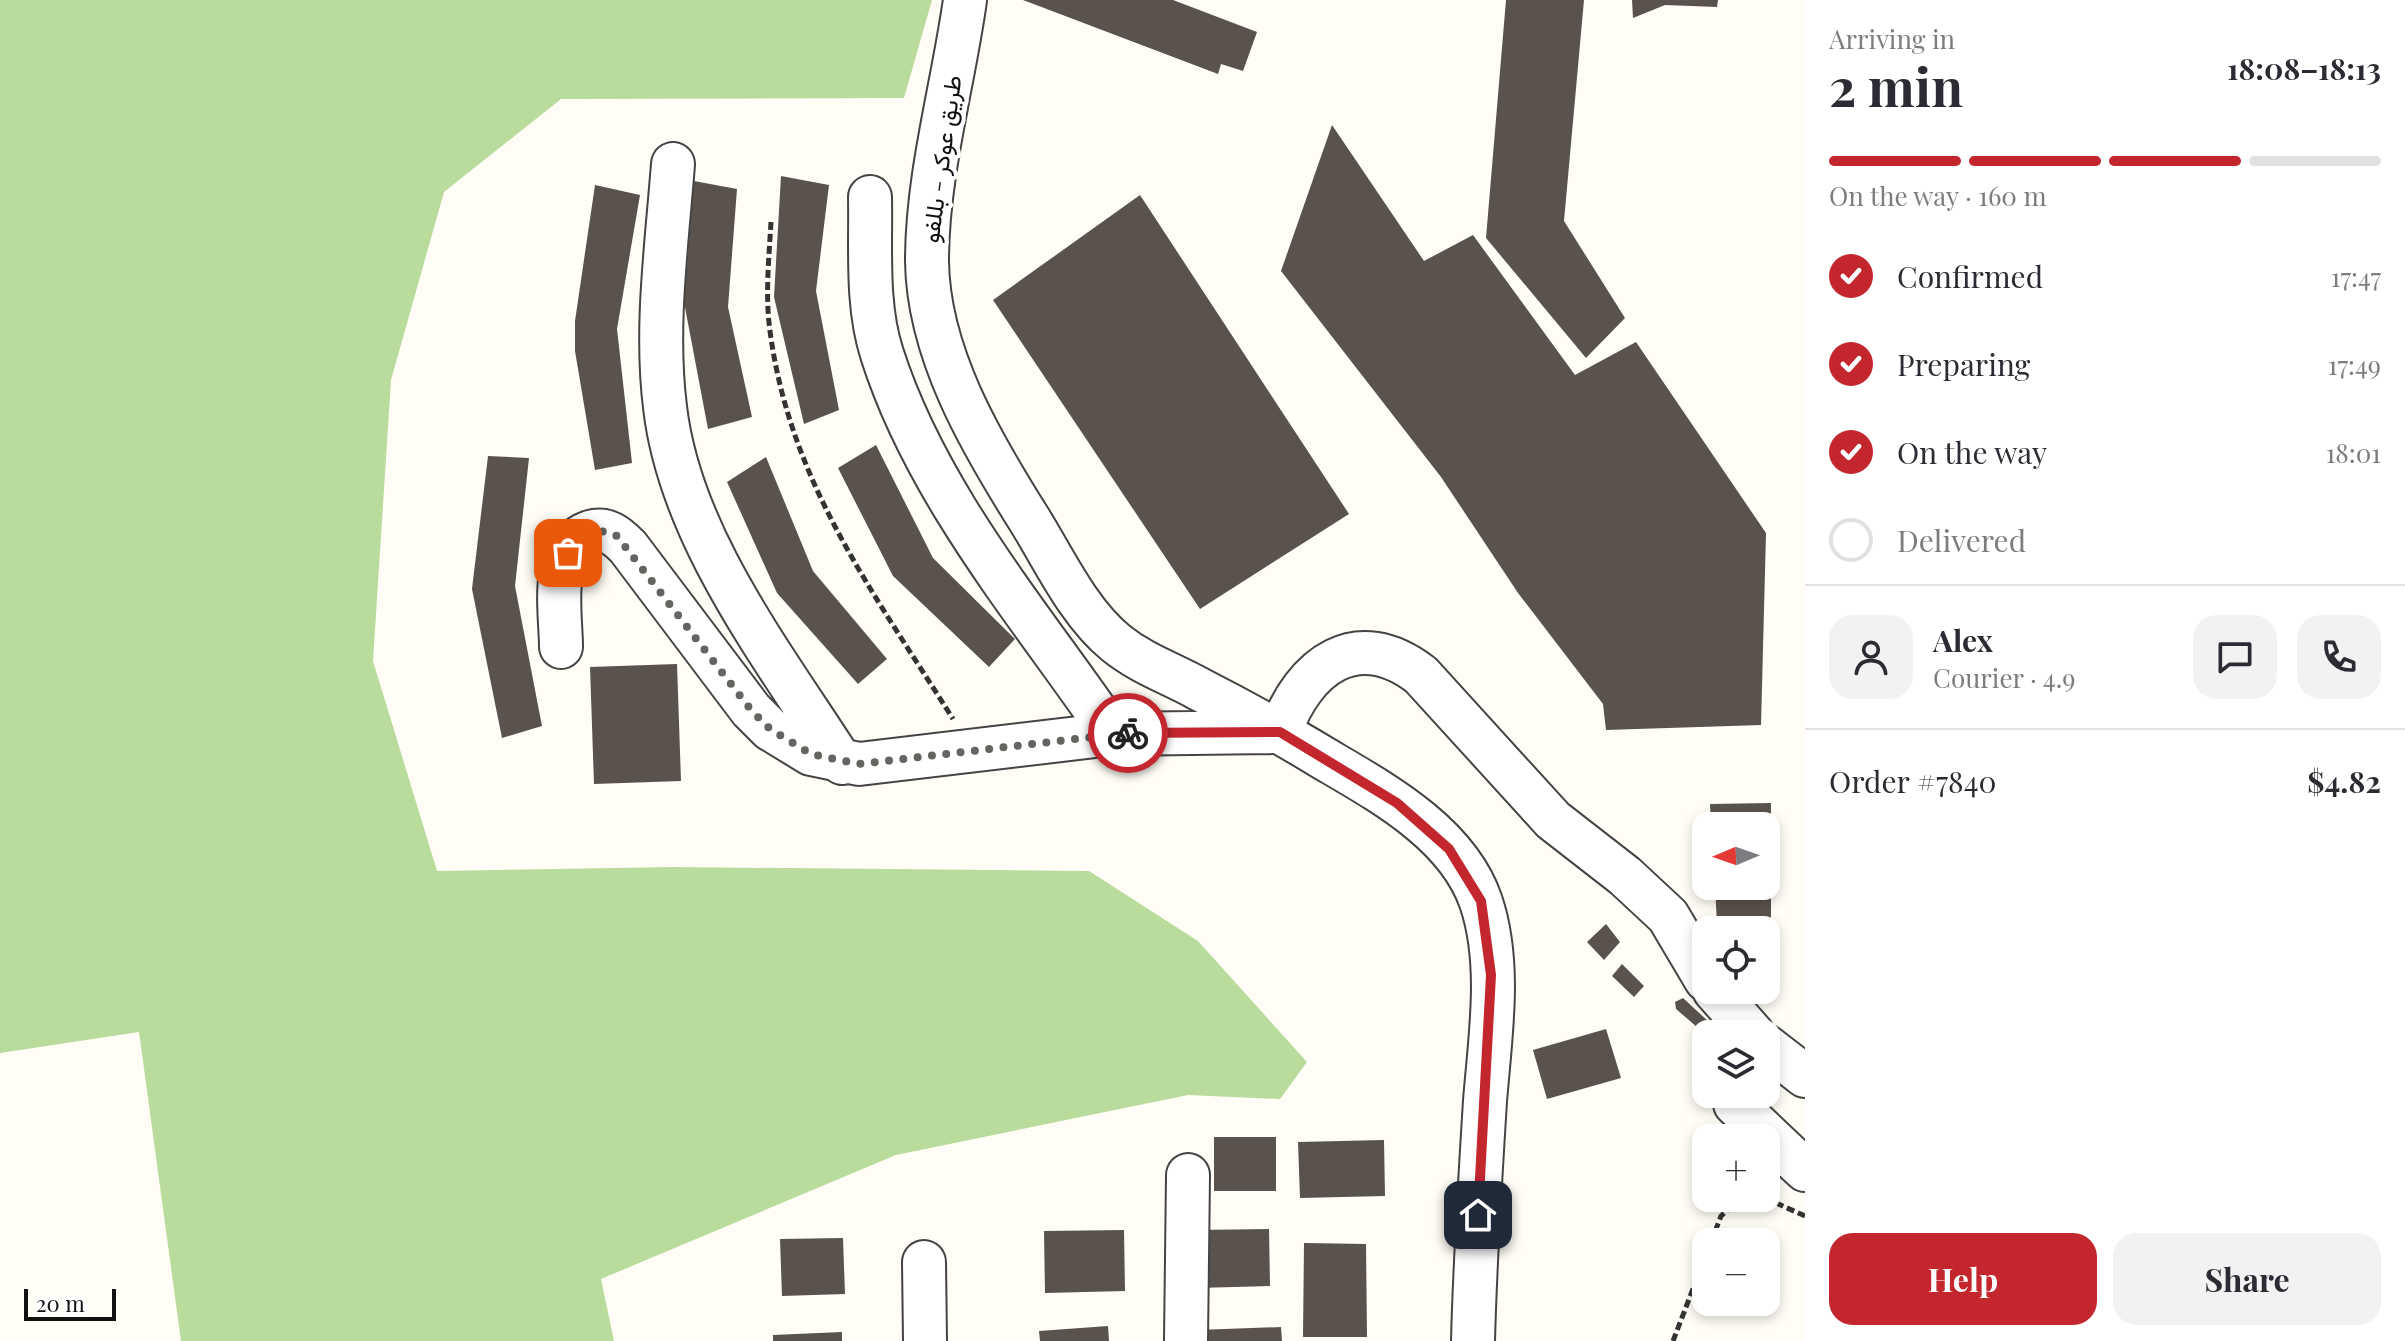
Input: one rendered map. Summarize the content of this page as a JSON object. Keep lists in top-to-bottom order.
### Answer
{
  "streets": {
    "street": ["طريق عوكر - بللفو"]
  },
  "scale_bar": "20 m",
  "north": "left",
  "page": {
    "heading": ["2 min", "Arriving in", "18:08–18:13"],
    "panel": [
      "Alex",
      "Courier · 4.9",
      "Order #7840",
      "$4.82"
    ],
    "bar": "On the way · 160 m",
    "list": [
      ["Confirmed", "17:47"],
      ["Preparing", "17:49"],
      ["On the way", "18:01"],
      "Delivered"
    ],
    "map_buttons": ["+", "−"],
    "buttons": ["Help", "Share"],
    "scale": "20 m"
  }
}
